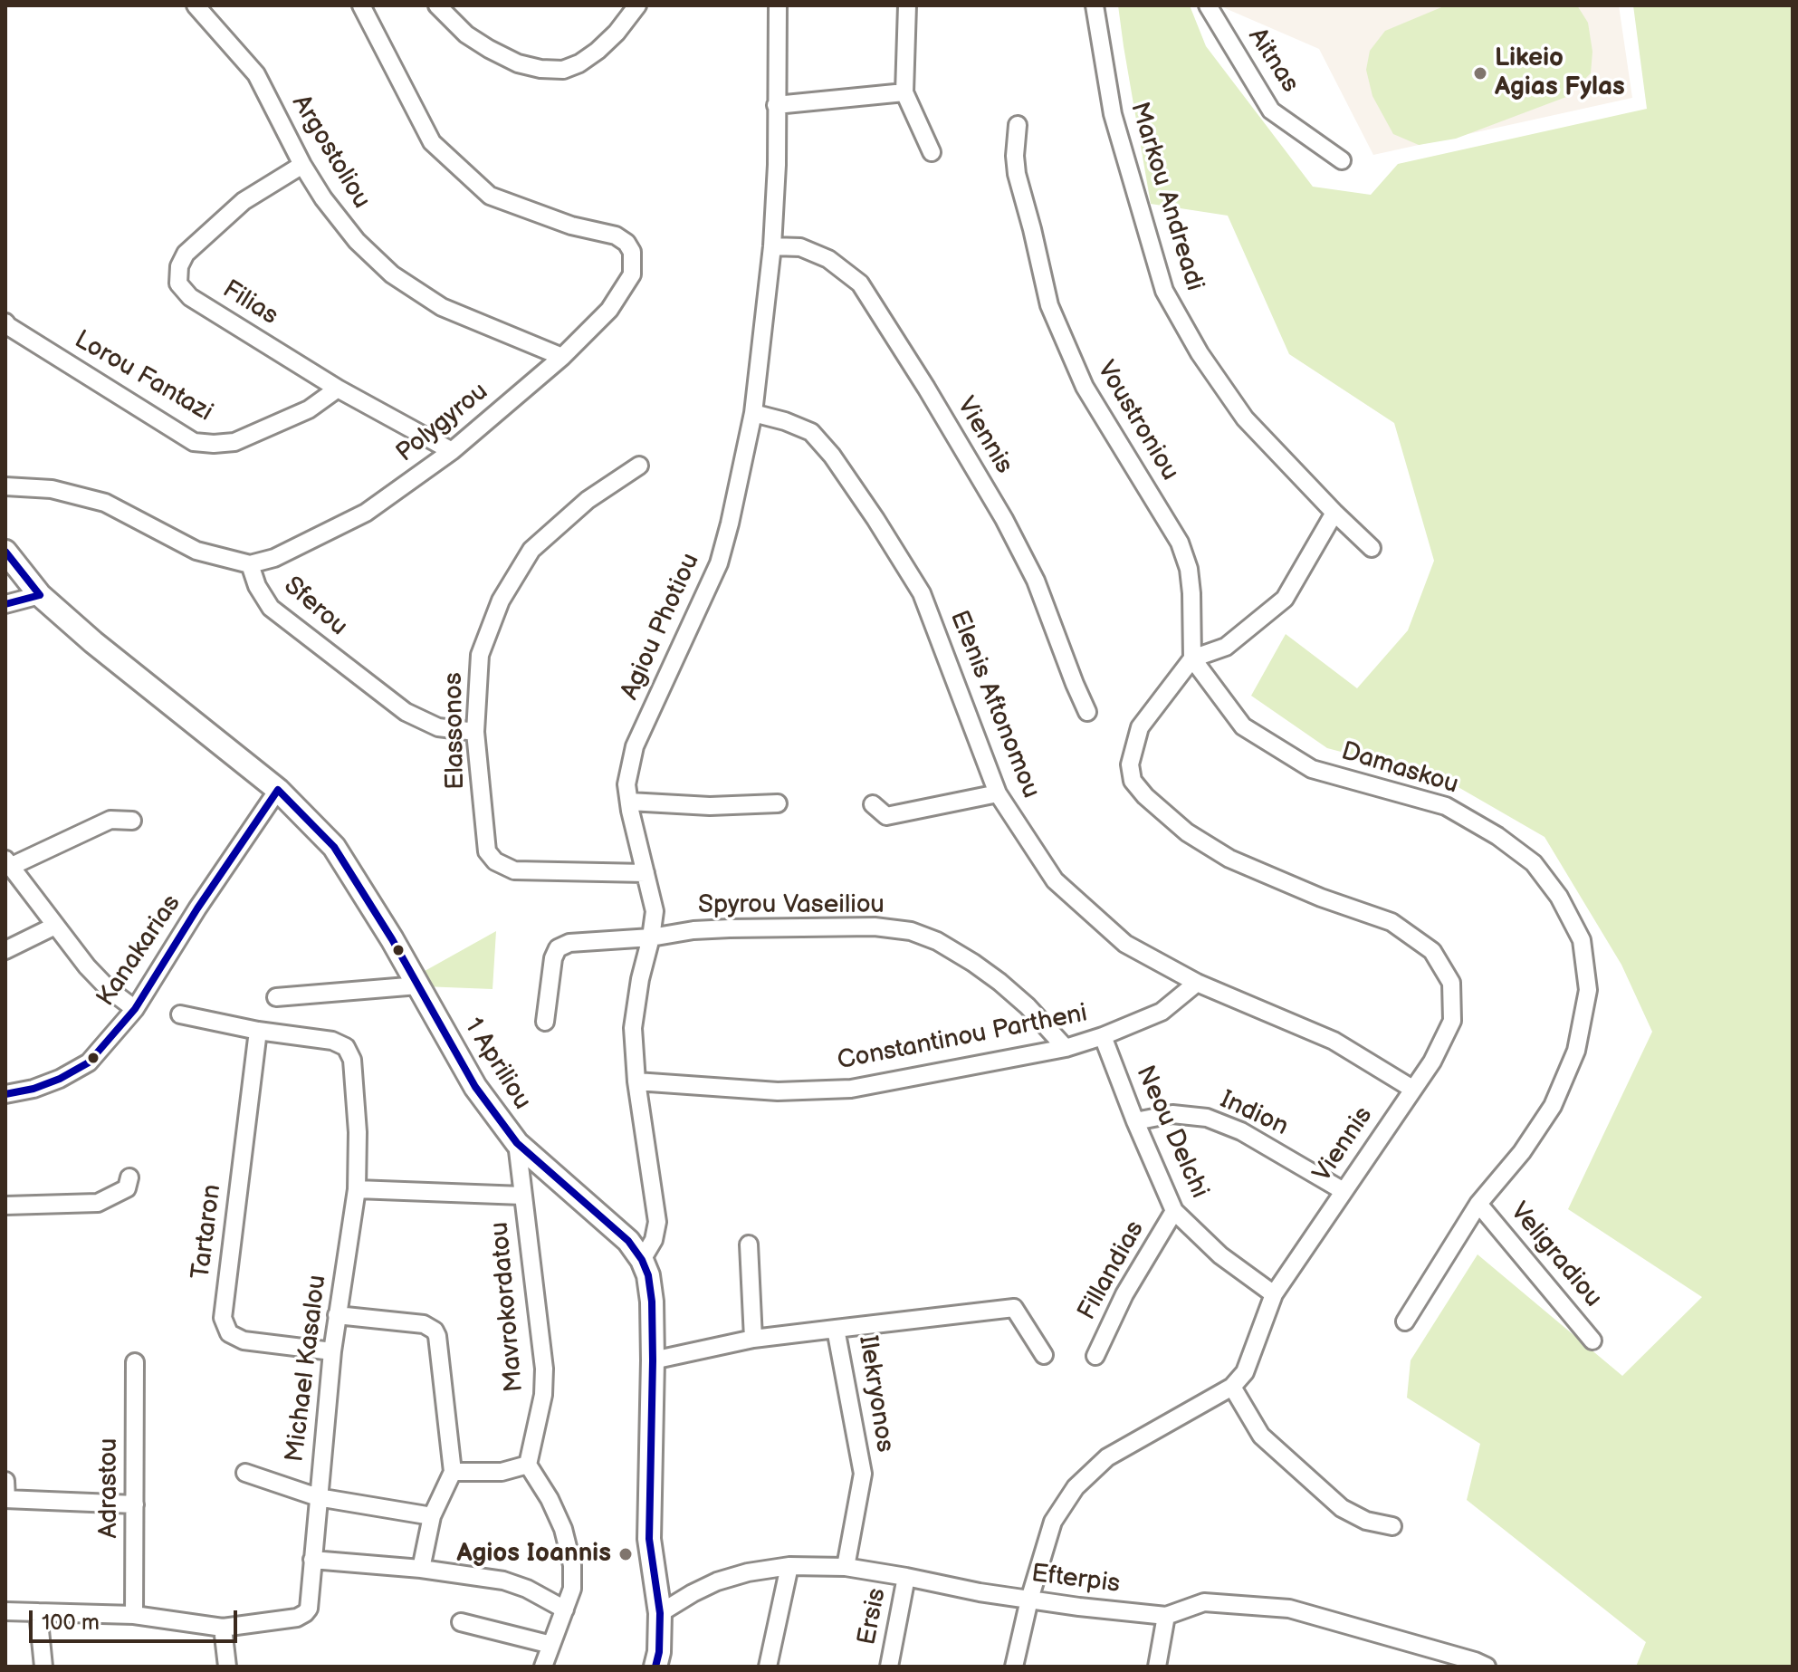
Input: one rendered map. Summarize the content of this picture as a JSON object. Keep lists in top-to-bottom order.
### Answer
{
  "streets": {
    "main road": ["1 Apriliou"],
    "street": [
      "Aitnas",
      "Argostoliou",
      "Markou Andreadi",
      "Filias",
      "Lorou Fantazi",
      "Voustroniou",
      "Polygyrou",
      "Viennis",
      "Sferou",
      "Agiou Photiou",
      "Elenis Aftonomou",
      "Elassonos",
      "Damaskou",
      "Spyrou Vaseiliou",
      "Kanakarias",
      "Constantinou Partheni",
      "Indion",
      "Neou Delchi",
      "Tartaron",
      "Veligradiou",
      "Fillandias",
      "Mavrokordatou",
      "Michael Kasalou",
      "Ilekryonos",
      "Adrastou",
      "Efterpis",
      "Ersis"
    ]
  },
  "crossings": [
    ["Argostoliou", "Filias"],
    ["Argostoliou", "Polygyrou"],
    ["Filias", "Lorou Fantazi"],
    ["Filias", "Polygyrou"],
    ["Voustroniou", "Viennis"],
    ["Voustroniou", "Damaskou"],
    ["Polygyrou", "Sferou"],
    ["Viennis", "Agiou Photiou"],
    ["Viennis", "Elenis Aftonomou"],
    ["Viennis", "Damaskou"],
    ["Viennis", "Indion"],
    ["Viennis", "Neou Delchi"],
    ["Viennis", "Efterpis"],
    ["Sferou", "Elassonos"],
    ["Agiou Photiou", "Elenis Aftonomou"],
    ["Agiou Photiou", "Elassonos"],
    ["Agiou Photiou", "Spyrou Vaseiliou"],
    ["Agiou Photiou", "Constantinou Partheni"],
    ["Agiou Photiou", "1 Apriliou"],
    ["Elenis Aftonomou", "Constantinou Partheni"],
    ["Damaskou", "Veligradiou"],
    ["Spyrou Vaseiliou", "Constantinou Partheni"],
    ["Kanakarias", "1 Apriliou"],
    ["Constantinou Partheni", "Neou Delchi"],
    ["1 Apriliou", "Mavrokordatou"],
    ["1 Apriliou", "Efterpis"],
    ["Indion", "Neou Delchi"],
    ["Neou Delchi", "Fillandias"],
    ["Tartaron", "Michael Kasalou"],
    ["Ilekryonos", "Efterpis"],
    ["Efterpis", "Ersis"]
  ],
  "places": ["Likeio Agias Fylas", "Agios Ioannis"],
  "scale_bar": "100 m"
}
